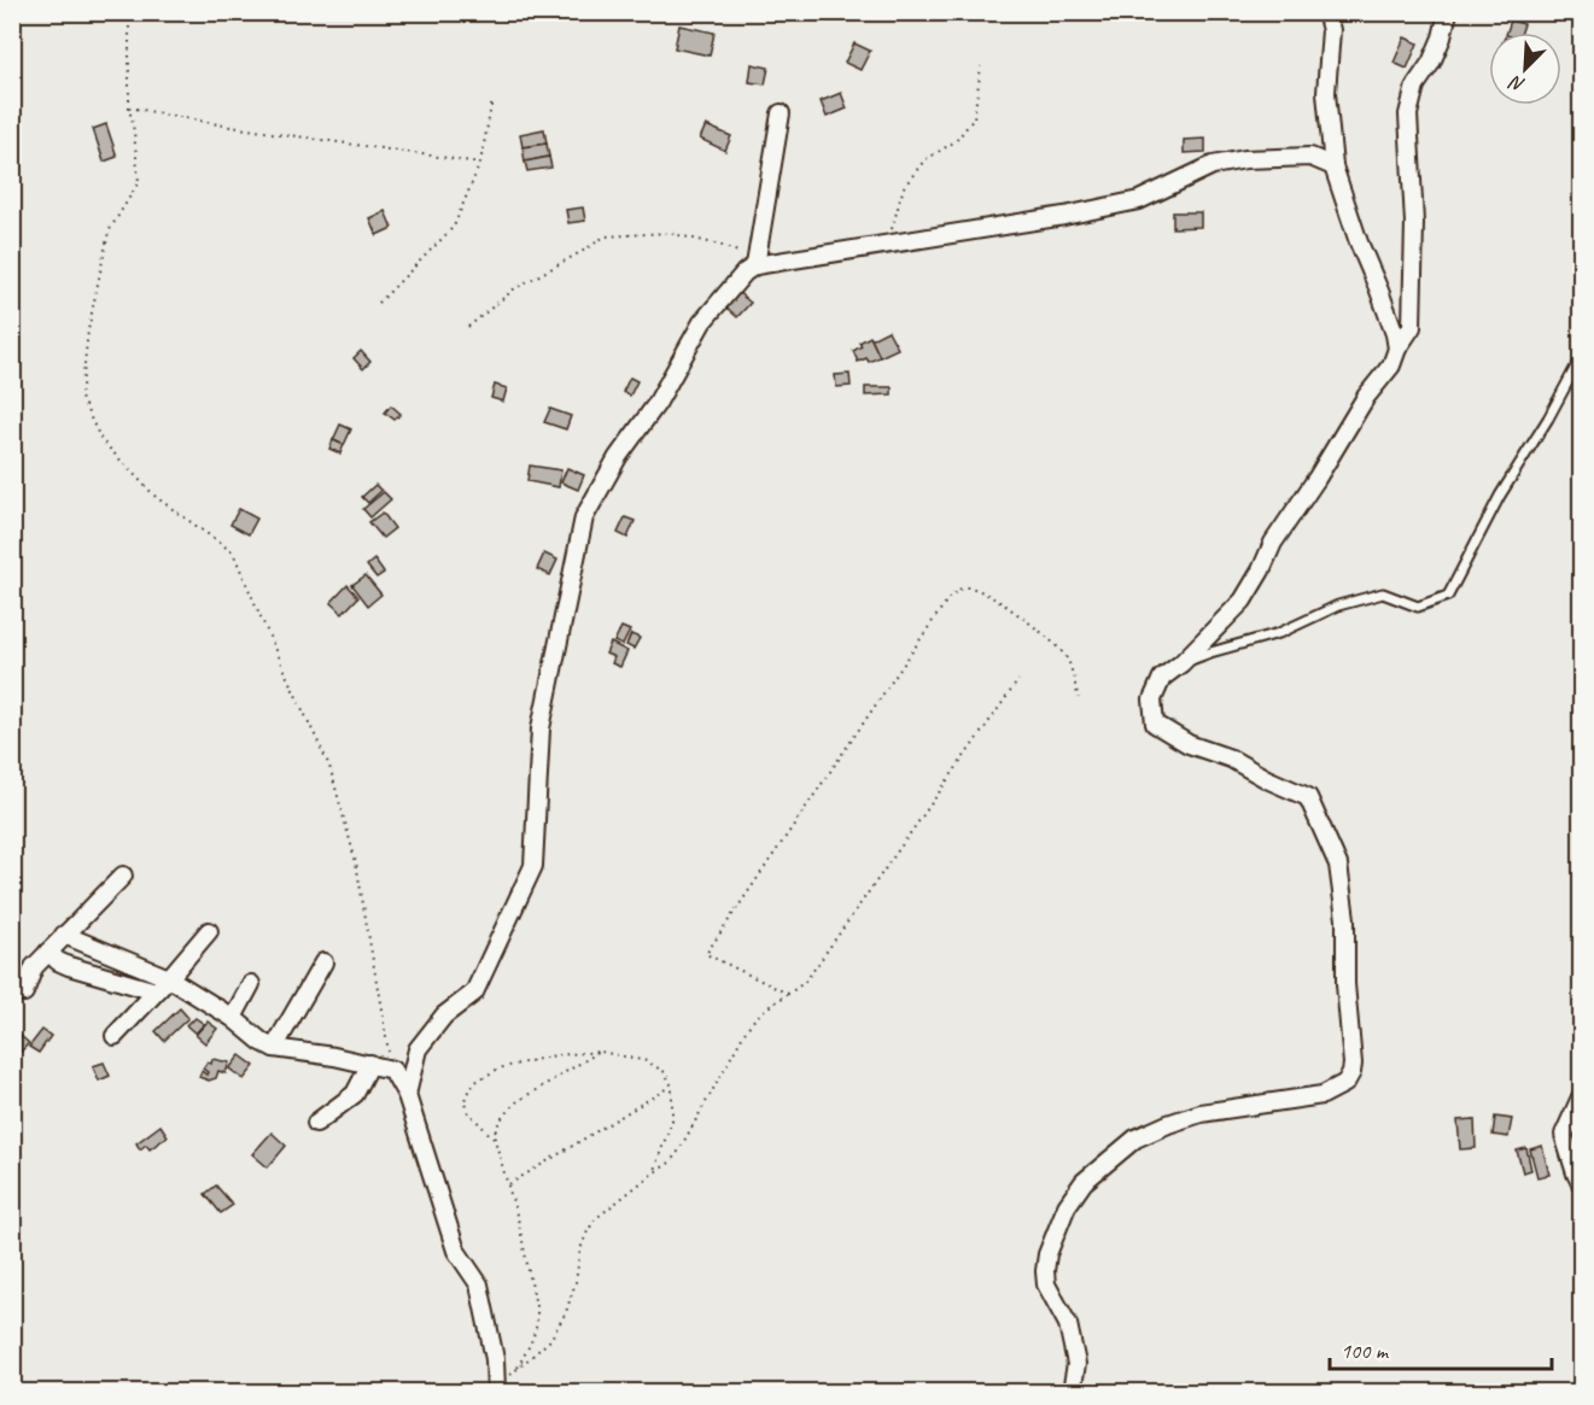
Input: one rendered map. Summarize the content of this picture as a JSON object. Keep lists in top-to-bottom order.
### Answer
{
  "scale_bar": "100 m",
  "north": "bottom left"
}
